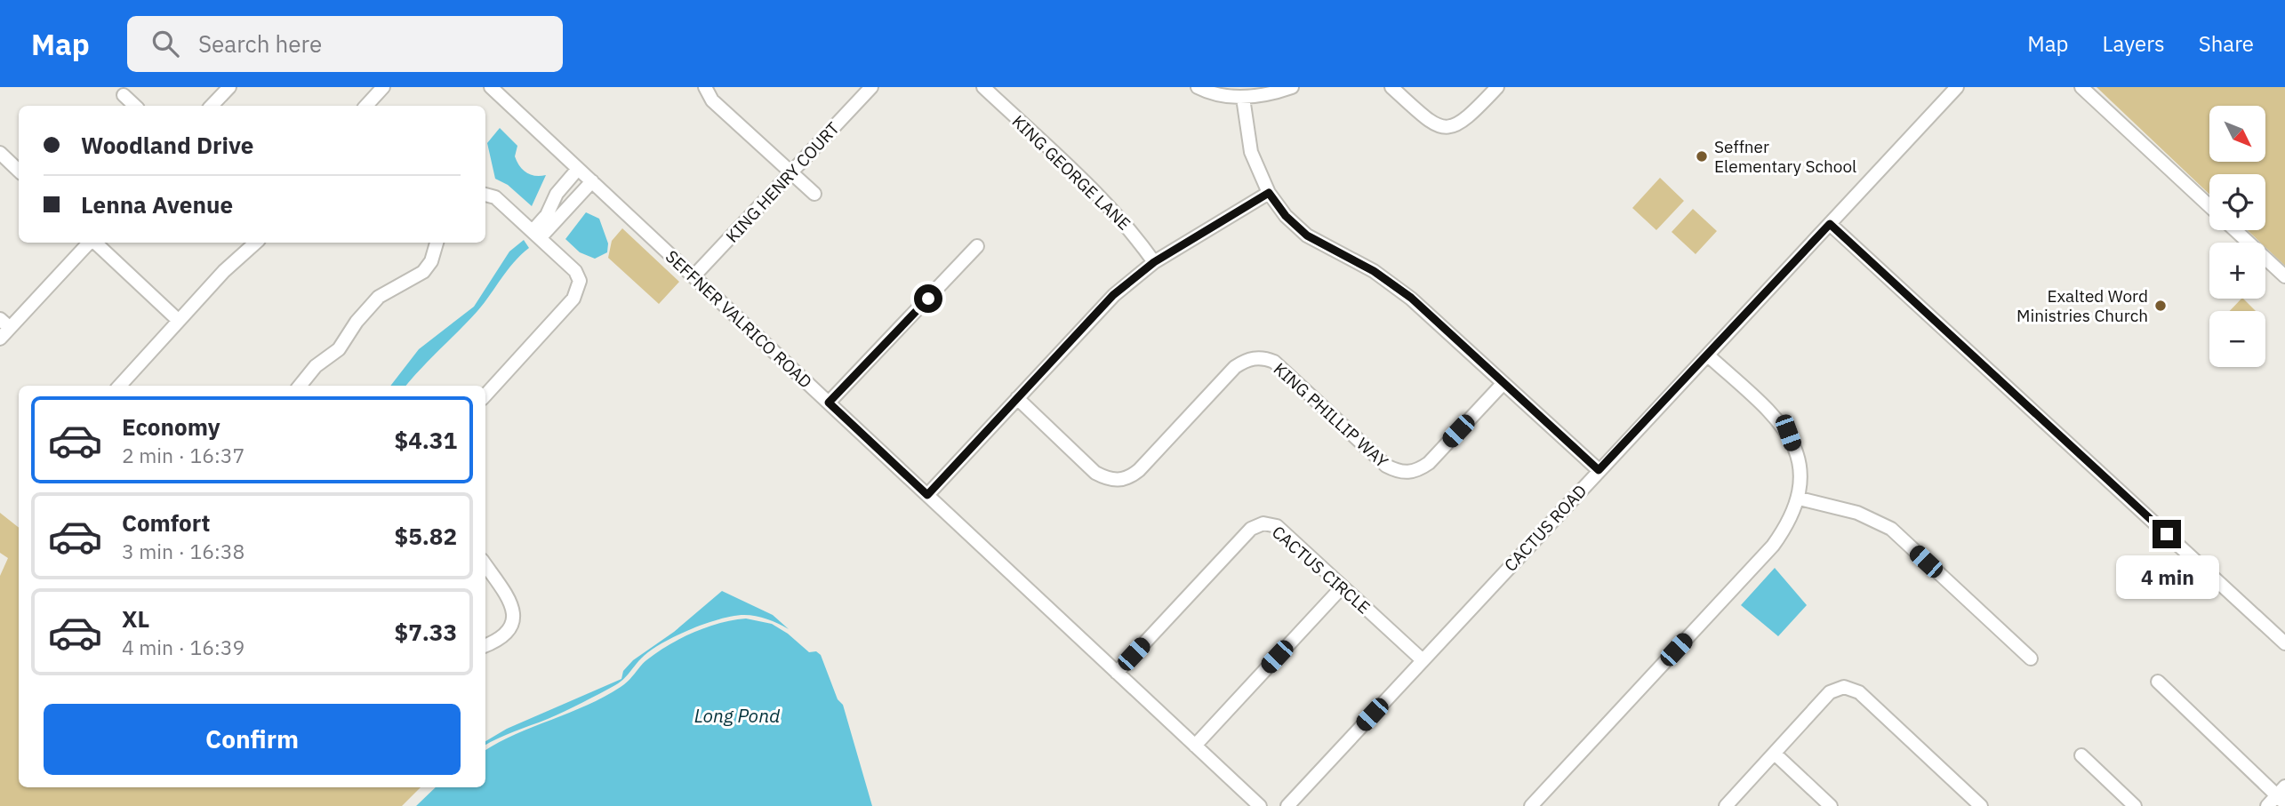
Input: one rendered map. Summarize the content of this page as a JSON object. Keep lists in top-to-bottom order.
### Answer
{
  "streets": {
    "street": [
      "KING GEORGE LANE",
      "KING HENRY COURT",
      "SEFFNER VALRICO ROAD",
      "KING PHILLIP WAY",
      "CACTUS ROAD",
      "CACTUS CIRCLE"
    ]
  },
  "crossings": [
    ["KING HENRY COURT", "SEFFNER VALRICO ROAD"],
    ["SEFFNER VALRICO ROAD", "CACTUS CIRCLE"],
    ["CACTUS ROAD", "CACTUS CIRCLE"]
  ],
  "water": ["Long Pond"],
  "places": ["Seffner Elementary School", "Exalted Word Ministries Church"],
  "north": "bottom right",
  "page": {
    "header": "Map",
    "search": "Search here",
    "nav": ["Map", "Layers", "Share"],
    "map_buttons": ["+", "−"],
    "banner": ["Woodland Drive", "Lenna Avenue"],
    "list": [
      {
        "name": "Economy",
        "note": "2 min · 16:37",
        "value": "$4.31"
      },
      {
        "name": "Comfort",
        "note": "3 min · 16:38",
        "value": "$5.82"
      },
      {
        "name": "XL",
        "note": "4 min · 16:39",
        "value": "$7.33"
      }
    ],
    "bubble": "4 min",
    "buttons": "Confirm"
  }
}
